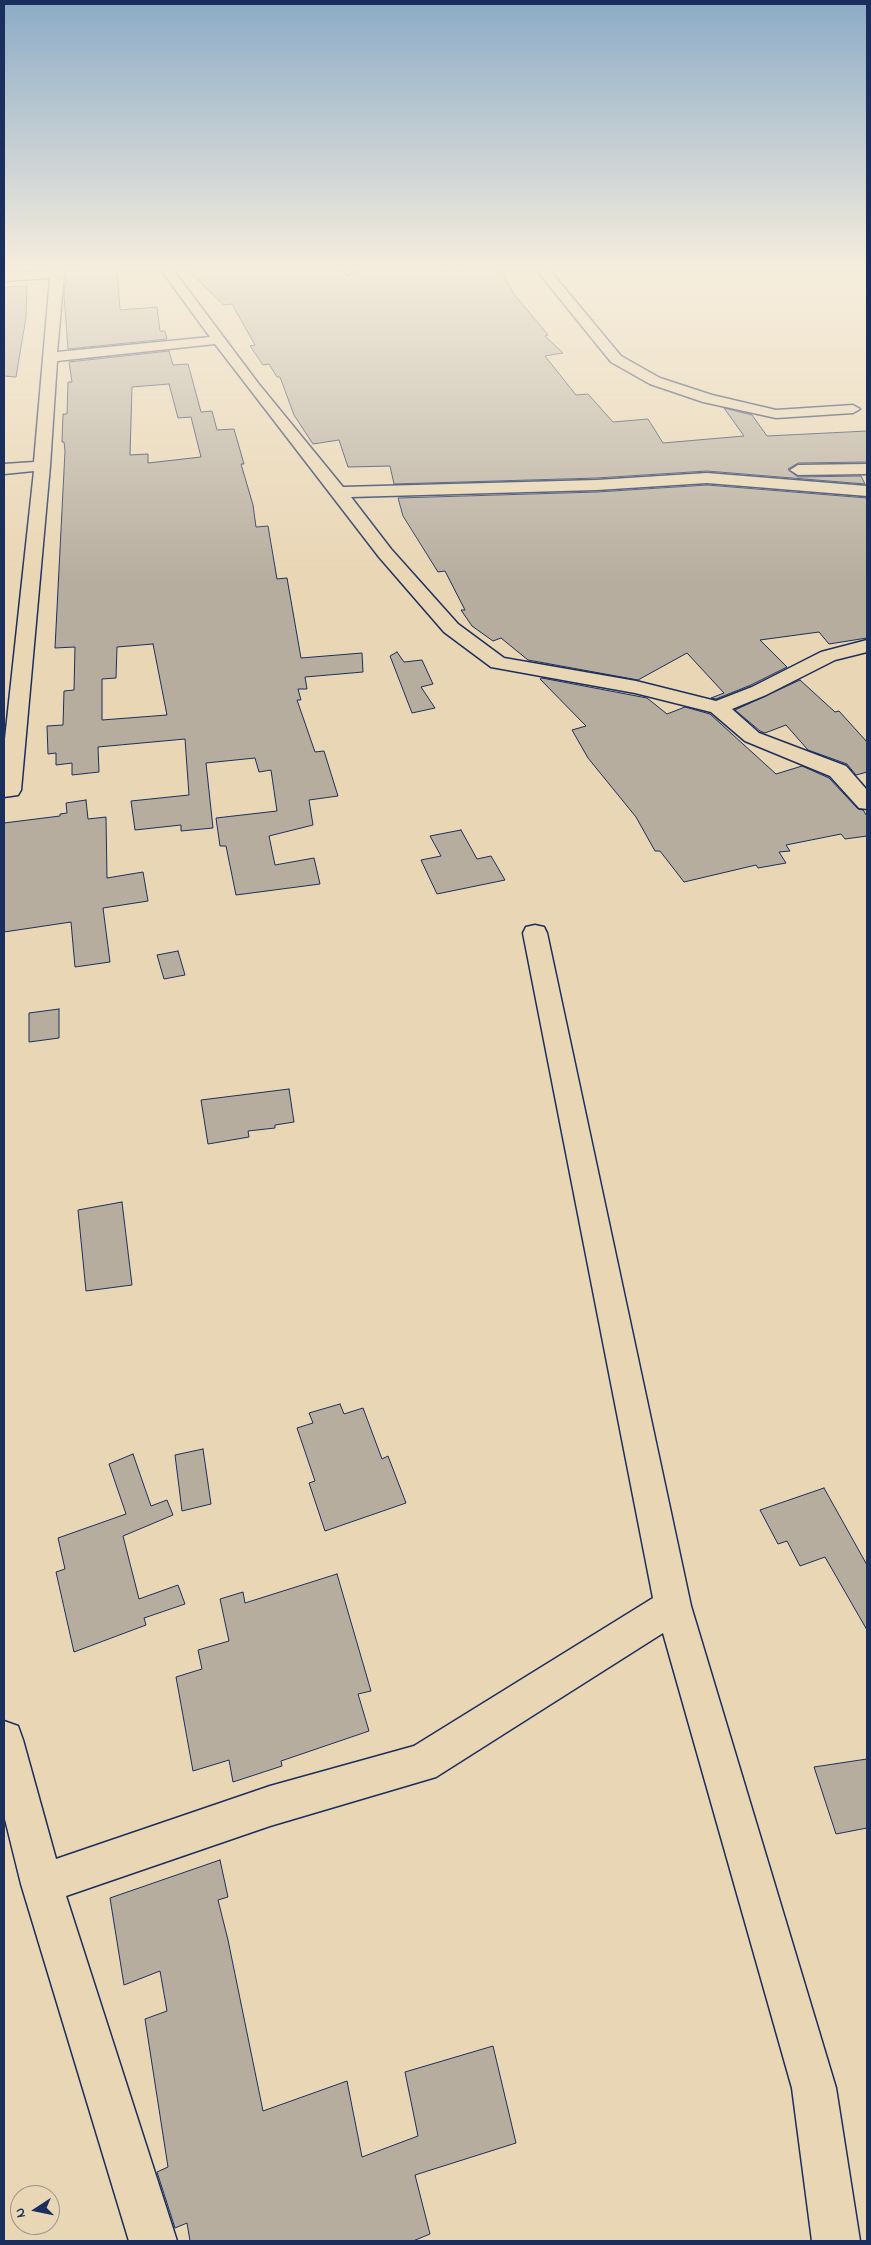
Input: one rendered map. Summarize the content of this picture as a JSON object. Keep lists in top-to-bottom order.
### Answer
{
  "north": "left"
}
